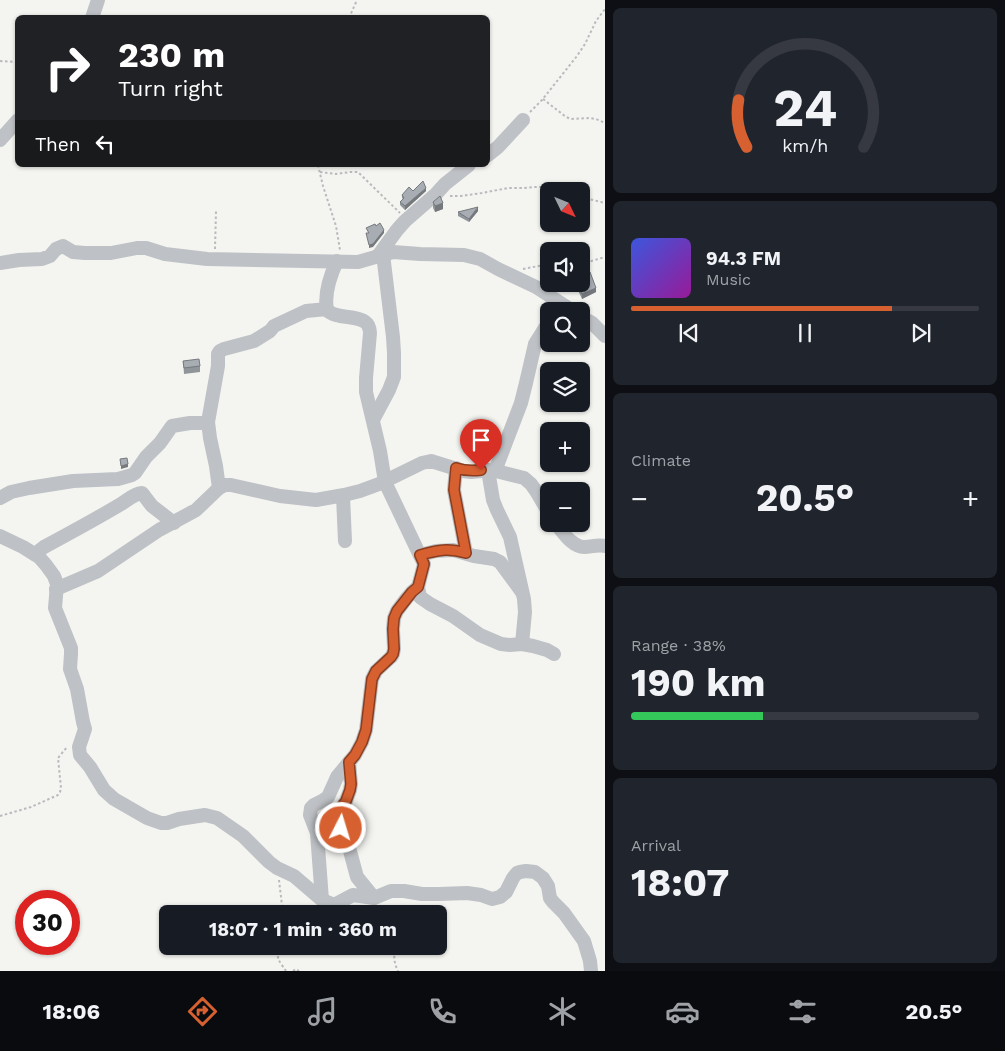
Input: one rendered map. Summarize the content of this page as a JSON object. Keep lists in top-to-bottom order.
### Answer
{
  "north": "bottom right",
  "page": {
    "turn": ["230 m", "Turn right"],
    "then": "Then",
    "map_buttons": ["+", "−"],
    "song": ["94.3 FM", "Music"],
    "tile": [
      "Climate",
      ["Range · 38%", "190 km"],
      ["Arrival", "18:07"]
    ],
    "heat": ["−", "20.5°", "+"],
    "limit": "30",
    "trip": "18:07 · 1 min · 360 m",
    "tabs": ["18:06", "20.5°"],
    "gauge": ["24", "km/h"]
  }
}
